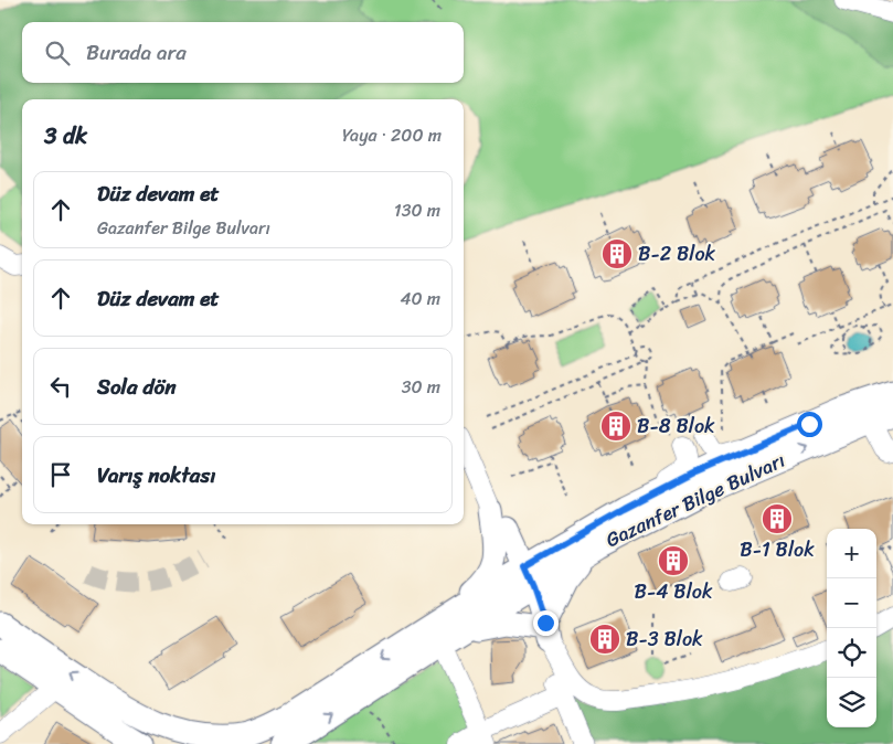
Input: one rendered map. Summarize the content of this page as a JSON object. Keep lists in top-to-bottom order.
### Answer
{
  "streets": {
    "main road": ["Gazanfer Bilge Bulvarı"]
  },
  "places": {
    "building": [
      "B-2 Blok",
      "B-8 Blok",
      "B-1 Blok",
      "B-4 Blok",
      "B-3 Blok"
    ]
  },
  "page": {
    "search": "Burada ara",
    "heading": ["3 dk", "Yaya · 200 m"],
    "list": [
      ["Düz devam et", "Gazanfer Bilge Bulvarı", "130 m"],
      ["Düz devam et", "40 m"],
      ["Sola dön", "30 m"],
      "Varış noktası"
    ],
    "map_buttons": ["+", "−"]
  }
}
